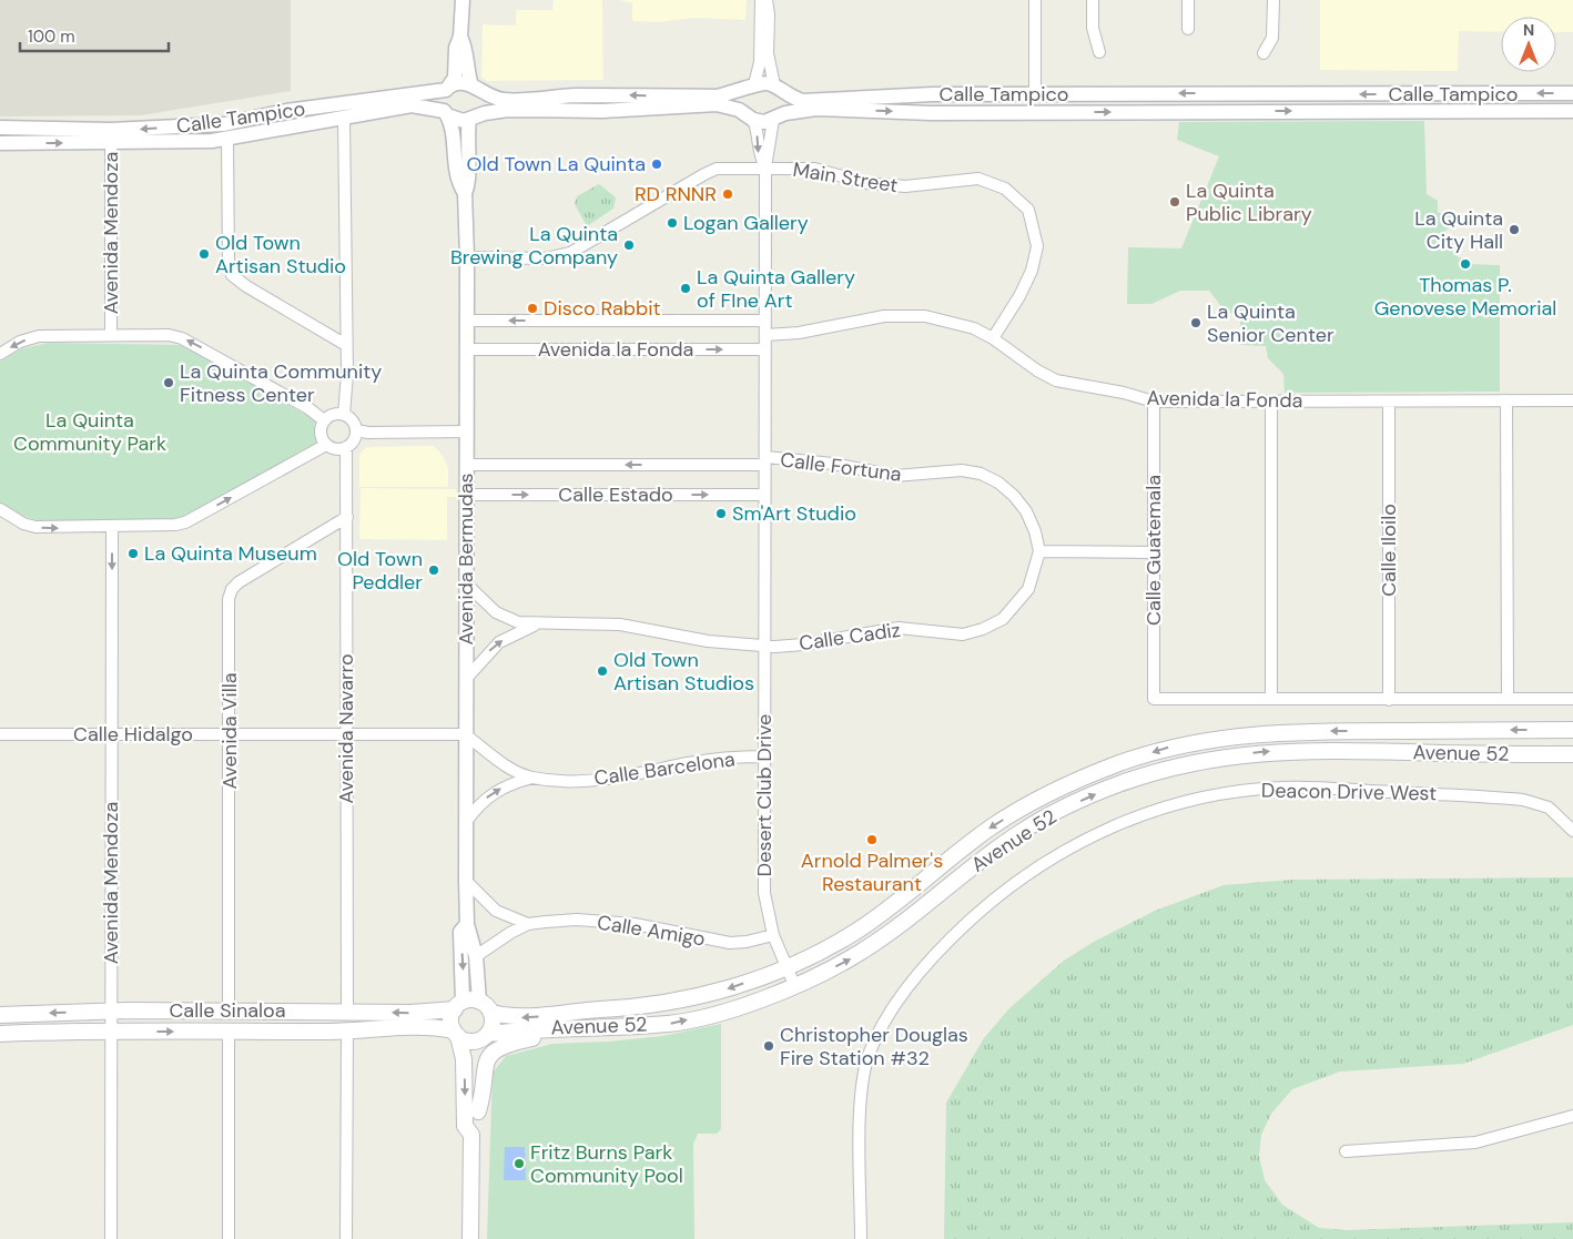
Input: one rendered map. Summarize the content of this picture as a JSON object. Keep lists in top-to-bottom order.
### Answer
{
  "streets": {
    "main road": ["Avenue 52", "Calle Sinaloa"],
    "street": [
      "Calle Tampico",
      "Main Street",
      "Avenida Mendoza",
      "Avenida la Fonda",
      "Calle Fortuna",
      "Calle Estado",
      "Calle Guatemala",
      "Calle Iloilo",
      "Avenida Bermudas",
      "Calle Cadiz",
      "Avenida Navarro",
      "Avenida Villa",
      "Calle Hidalgo",
      "Calle Barcelona",
      "Deacon Drive West",
      "Desert Club Drive",
      "Calle Amigo"
    ]
  },
  "crossings": [
    ["Calle Tampico", "Avenida Mendoza"],
    ["Calle Tampico", "Avenida Bermudas"],
    ["Calle Tampico", "Desert Club Drive"],
    ["Main Street", "Avenida la Fonda"],
    ["Main Street", "Avenida Bermudas"],
    ["Main Street", "Desert Club Drive"],
    ["Avenida Mendoza", "Calle Hidalgo"],
    ["Avenida Mendoza", "Calle Sinaloa"],
    ["Avenida la Fonda", "Calle Guatemala"],
    ["Avenida la Fonda", "Calle Iloilo"],
    ["Avenida la Fonda", "Avenida Bermudas"],
    ["Avenida la Fonda", "Desert Club Drive"],
    ["Calle Fortuna", "Calle Estado"],
    ["Calle Fortuna", "Calle Cadiz"],
    ["Calle Fortuna", "Desert Club Drive"],
    ["Calle Estado", "Avenida Bermudas"],
    ["Calle Estado", "Desert Club Drive"],
    ["Avenida Bermudas", "Calle Cadiz"],
    ["Avenida Bermudas", "Calle Hidalgo"],
    ["Avenida Bermudas", "Avenue 52"],
    ["Avenida Bermudas", "Calle Barcelona"],
    ["Avenida Bermudas", "Calle Amigo"],
    ["Avenida Bermudas", "Calle Sinaloa"],
    ["Calle Cadiz", "Desert Club Drive"],
    ["Avenida Navarro", "Avenida Villa"],
    ["Avenida Navarro", "Calle Hidalgo"],
    ["Avenida Navarro", "Calle Sinaloa"],
    ["Avenida Villa", "Calle Hidalgo"],
    ["Avenida Villa", "Calle Sinaloa"],
    ["Calle Hidalgo", "Calle Barcelona"],
    ["Avenue 52", "Desert Club Drive"],
    ["Avenue 52", "Calle Sinaloa"],
    ["Calle Barcelona", "Desert Club Drive"],
    ["Desert Club Drive", "Calle Amigo"]
  ],
  "parks": ["La Quinta Community Park"],
  "places": [
    "Old Town La Quinta",
    "RD RNNR",
    "La Quinta Public Library",
    "Logan Gallery",
    "La Quinta City Hall",
    "La Quinta Brewing Company",
    "Old Town Artisan Studio",
    "Thomas P. Genovese Memorial",
    "La Quinta Gallery of FIne Art",
    "Disco Rabbit",
    "La Quinta Senior Center",
    "La Quinta Community Fitness Center",
    "Sm'Art Studio",
    "La Quinta Museum",
    "Old Town Peddler",
    "Old Town Artisan Studios",
    "Arnold Palmer's Restaurant",
    "Christopher Douglas Fire Station #32",
    "Fritz Burns Park Community Pool"
  ],
  "scale_bar": "100 m",
  "north": "top"
}
